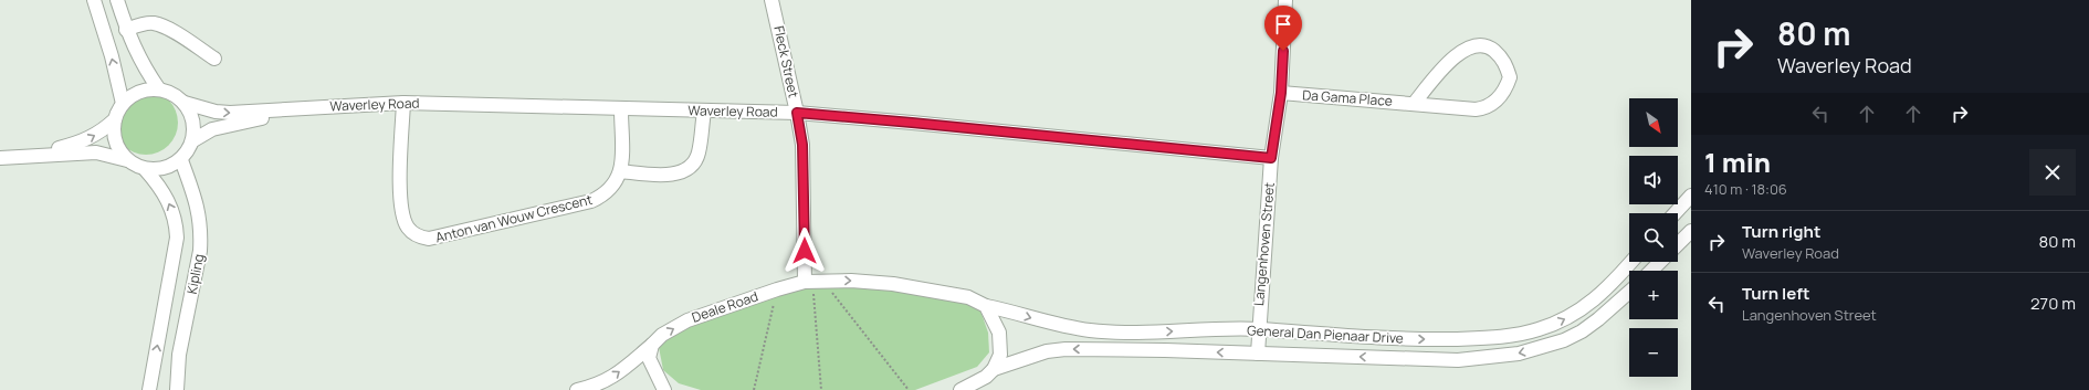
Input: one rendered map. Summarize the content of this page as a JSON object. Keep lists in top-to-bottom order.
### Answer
{
  "streets": {
    "street": [
      "Fleck Street",
      "Da Gama Place",
      "Waverley Road",
      "Anton van Wouw Crescent",
      "Langenhoven Street",
      "Kipling",
      "Deale Road",
      "General Dan Pienaar Drive"
    ]
  },
  "crossings": [
    ["Fleck Street", "Waverley Road"],
    ["Fleck Street", "Deale Road"],
    ["Fleck Street", "General Dan Pienaar Drive"],
    ["Da Gama Place", "Langenhoven Street"],
    ["Waverley Road", "Anton van Wouw Crescent"],
    ["Waverley Road", "Langenhoven Street"],
    ["Waverley Road", "Kipling"],
    ["Langenhoven Street", "General Dan Pienaar Drive"],
    ["Deale Road", "General Dan Pienaar Drive"]
  ],
  "one_way": ["Deale Road"],
  "north": "bottom right",
  "page": {
    "turn": ["80 m", "Waverley Road"],
    "map_buttons": ["+", "−"],
    "heading": ["1 min", "410 m · 18:06"],
    "list": [
      {
        "name": "Turn right",
        "note": "Waverley Road",
        "value": "80 m"
      },
      {
        "name": "Turn left",
        "note": "Langenhoven Street",
        "value": "270 m"
      }
    ]
  }
}
